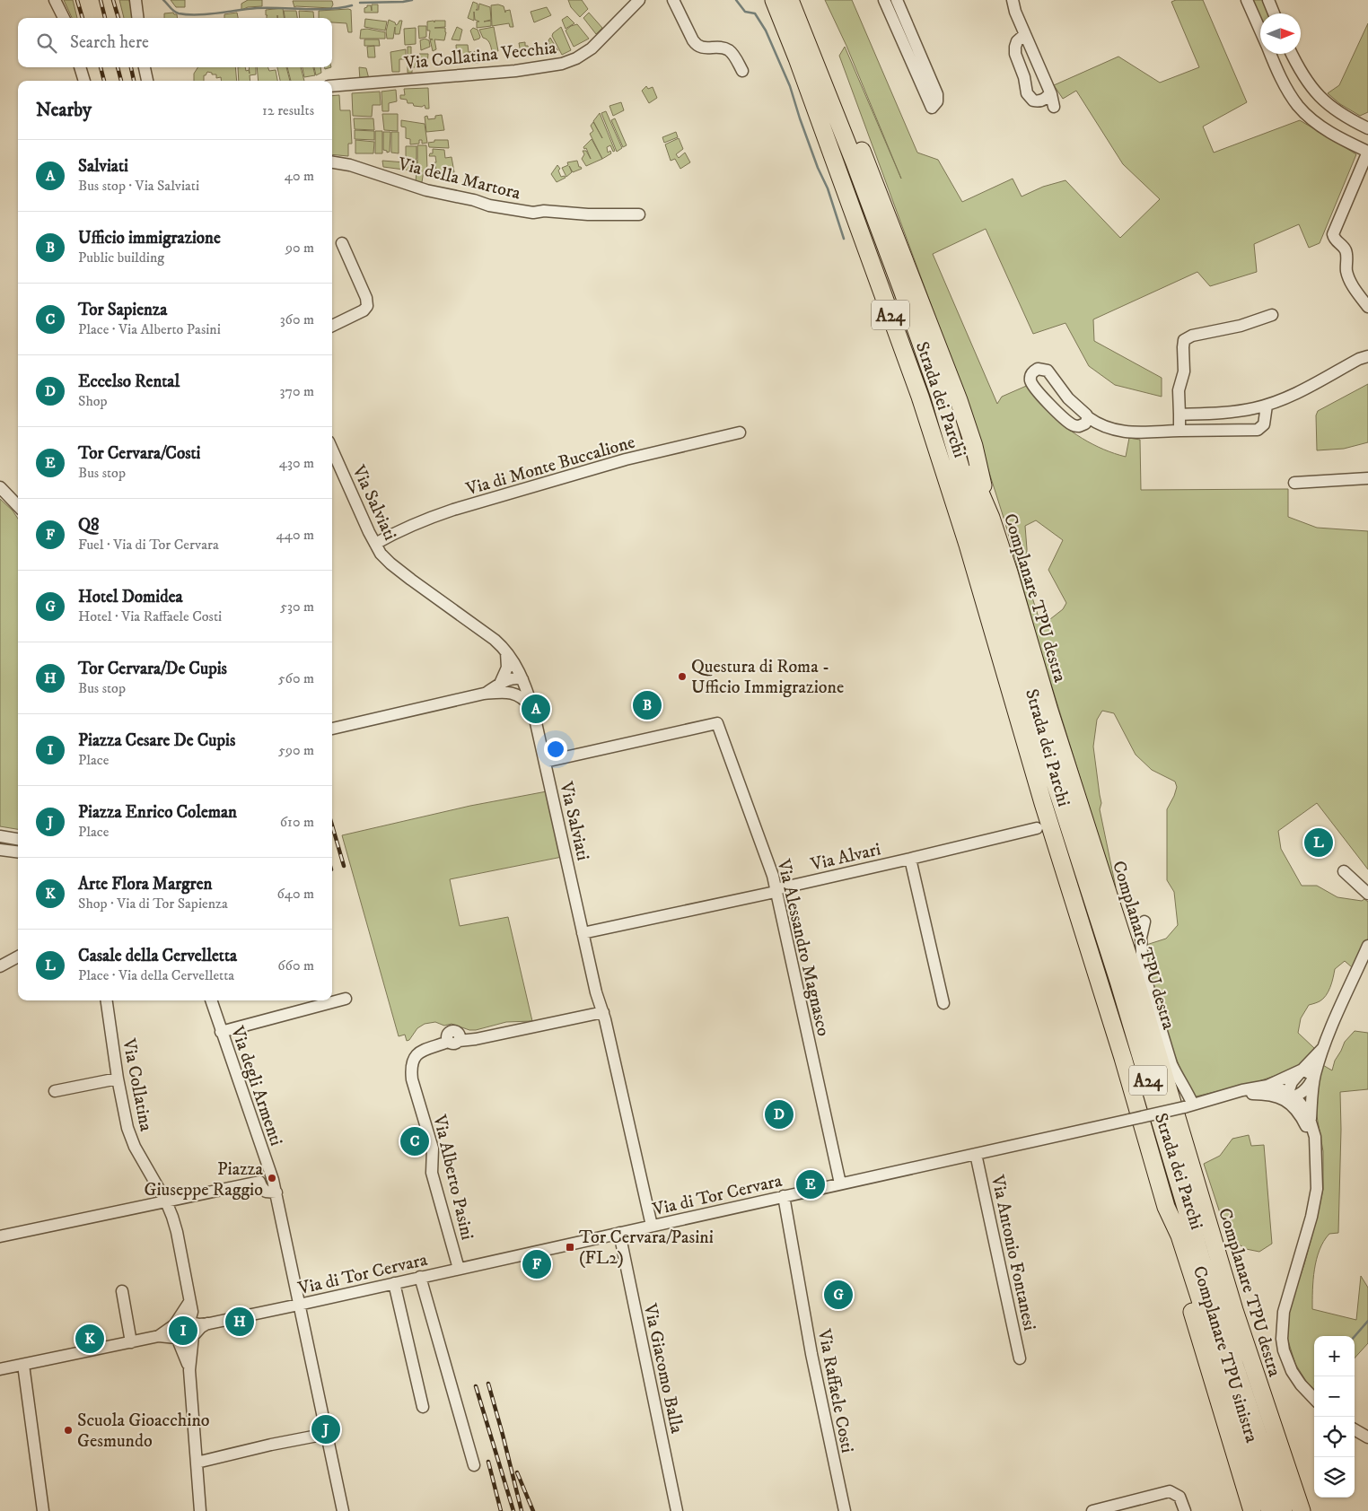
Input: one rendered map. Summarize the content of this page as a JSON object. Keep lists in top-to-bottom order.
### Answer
{
  "streets": {
    "highway": [
      "A24",
      "Strada dei Parchi",
      "Complanare TPU destra",
      "Complanare TPU sinistra"
    ],
    "street": [
      "Via Collatina Vecchia",
      "Via della Martora",
      "Via di Monte Buccalione",
      "Via Salviati",
      "Via Alvari",
      "Via Alessandro Magnasco",
      "Via Collatina",
      "Via degli Armenti",
      "Via Alberto Pasini",
      "Via di Tor Cervara",
      "Via Antonio Fontanesi",
      "Via Giacomo Balla",
      "Via Raffaele Costi"
    ]
  },
  "crossings": [
    ["Strada dei Parchi", "Complanare TPU destra"],
    ["Strada dei Parchi", "Complanare TPU sinistra"],
    ["Via di Monte Buccalione", "Via Salviati"],
    ["Via Salviati", "Via Alvari"],
    ["Via Salviati", "Via Alessandro Magnasco"],
    ["Via Salviati", "Via Alberto Pasini"],
    ["Via Salviati", "Via di Tor Cervara"],
    ["Via Alvari", "Via Alessandro Magnasco"],
    ["Via Alessandro Magnasco", "Via di Tor Cervara"],
    ["Via Collatina", "Via di Tor Cervara"],
    ["Via Alberto Pasini", "Via di Tor Cervara"],
    ["Via di Tor Cervara", "Via Antonio Fontanesi"],
    ["Via di Tor Cervara", "Via Giacomo Balla"],
    ["Via di Tor Cervara", "Via Raffaele Costi"]
  ],
  "places": {
    "other": ["Questura di Roma - Ufficio Immigrazione", "Piazza Giuseppe Raggio", "Scuola Gioacchino Gesmundo"],
    "transit": ["Tor Cervara/Pasini (FL2)"]
  },
  "north": "right",
  "page": {
    "search": "Search here",
    "heading": ["Nearby", "12 results"],
    "list": [
      {
        "mark": "A",
        "name": "Salviati",
        "note": "Bus stop · Via Salviati",
        "value": "40 m"
      },
      {
        "mark": "B",
        "name": "Ufficio immigrazione",
        "note": "Public building",
        "value": "90 m"
      },
      {
        "mark": "C",
        "name": "Tor Sapienza",
        "note": "Place · Via Alberto Pasini",
        "value": "360 m"
      },
      {
        "mark": "D",
        "name": "Eccelso Rental",
        "note": "Shop",
        "value": "370 m"
      },
      {
        "mark": "E",
        "name": "Tor Cervara/Costi",
        "note": "Bus stop",
        "value": "430 m"
      },
      {
        "mark": "F",
        "name": "Q8",
        "note": "Fuel · Via di Tor Cervara",
        "value": "440 m"
      },
      {
        "mark": "G",
        "name": "Hotel Domidea",
        "note": "Hotel · Via Raffaele Costi",
        "value": "530 m"
      },
      {
        "mark": "H",
        "name": "Tor Cervara/De Cupis",
        "note": "Bus stop",
        "value": "560 m"
      },
      {
        "mark": "I",
        "name": "Piazza Cesare De Cupis",
        "note": "Place",
        "value": "590 m"
      },
      {
        "mark": "J",
        "name": "Piazza Enrico Coleman",
        "note": "Place",
        "value": "610 m"
      },
      {
        "mark": "K",
        "name": "Arte Flora Margren",
        "note": "Shop · Via di Tor Sapienza",
        "value": "640 m"
      },
      {
        "mark": "L",
        "name": "Casale della Cervelletta",
        "note": "Place · Via della Cervelletta",
        "value": "660 m"
      }
    ],
    "pins": [
      "B",
      "A",
      "L",
      "D",
      "C",
      "E",
      "F",
      "G",
      "H",
      "I",
      "K",
      "J"
    ],
    "map_buttons": ["+", "−"]
  }
}
